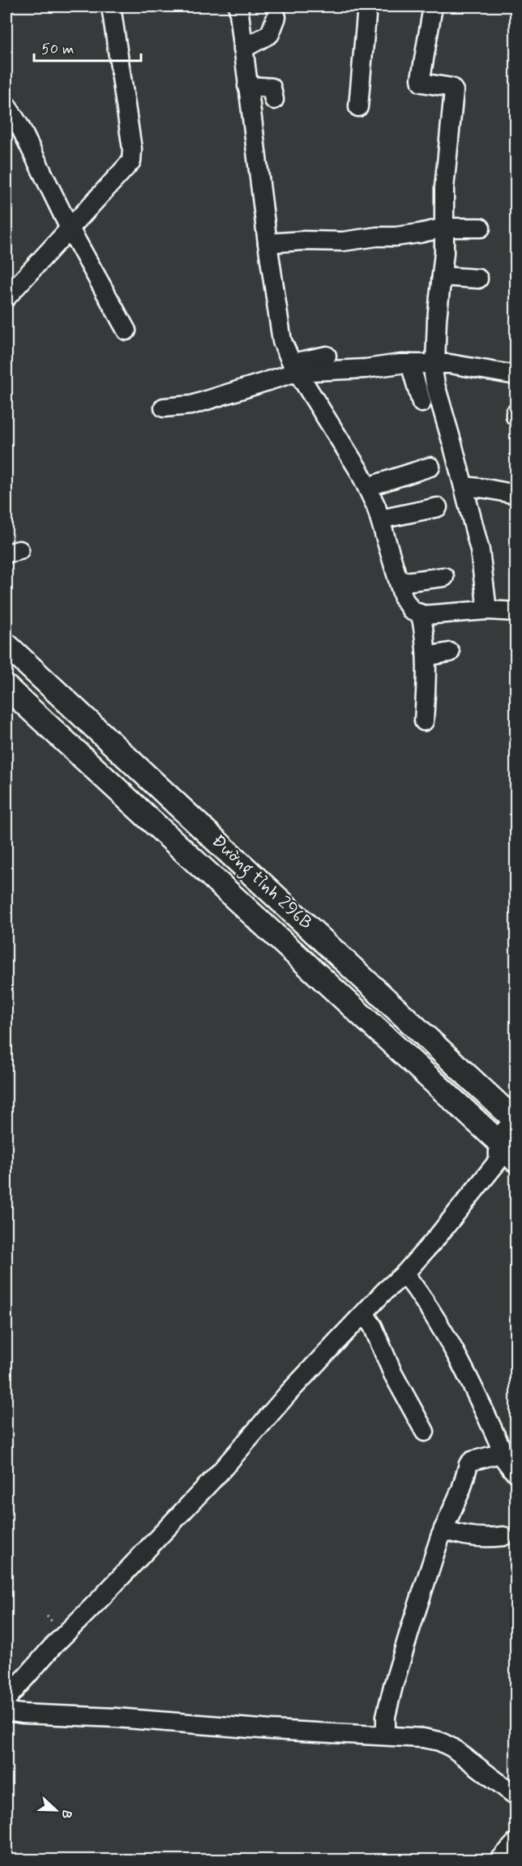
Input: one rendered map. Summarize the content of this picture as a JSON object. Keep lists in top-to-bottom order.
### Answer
{
  "streets": {
    "main road": ["Đường tỉnh 296B"]
  },
  "scale_bar": "50 m",
  "north": "right"
}
